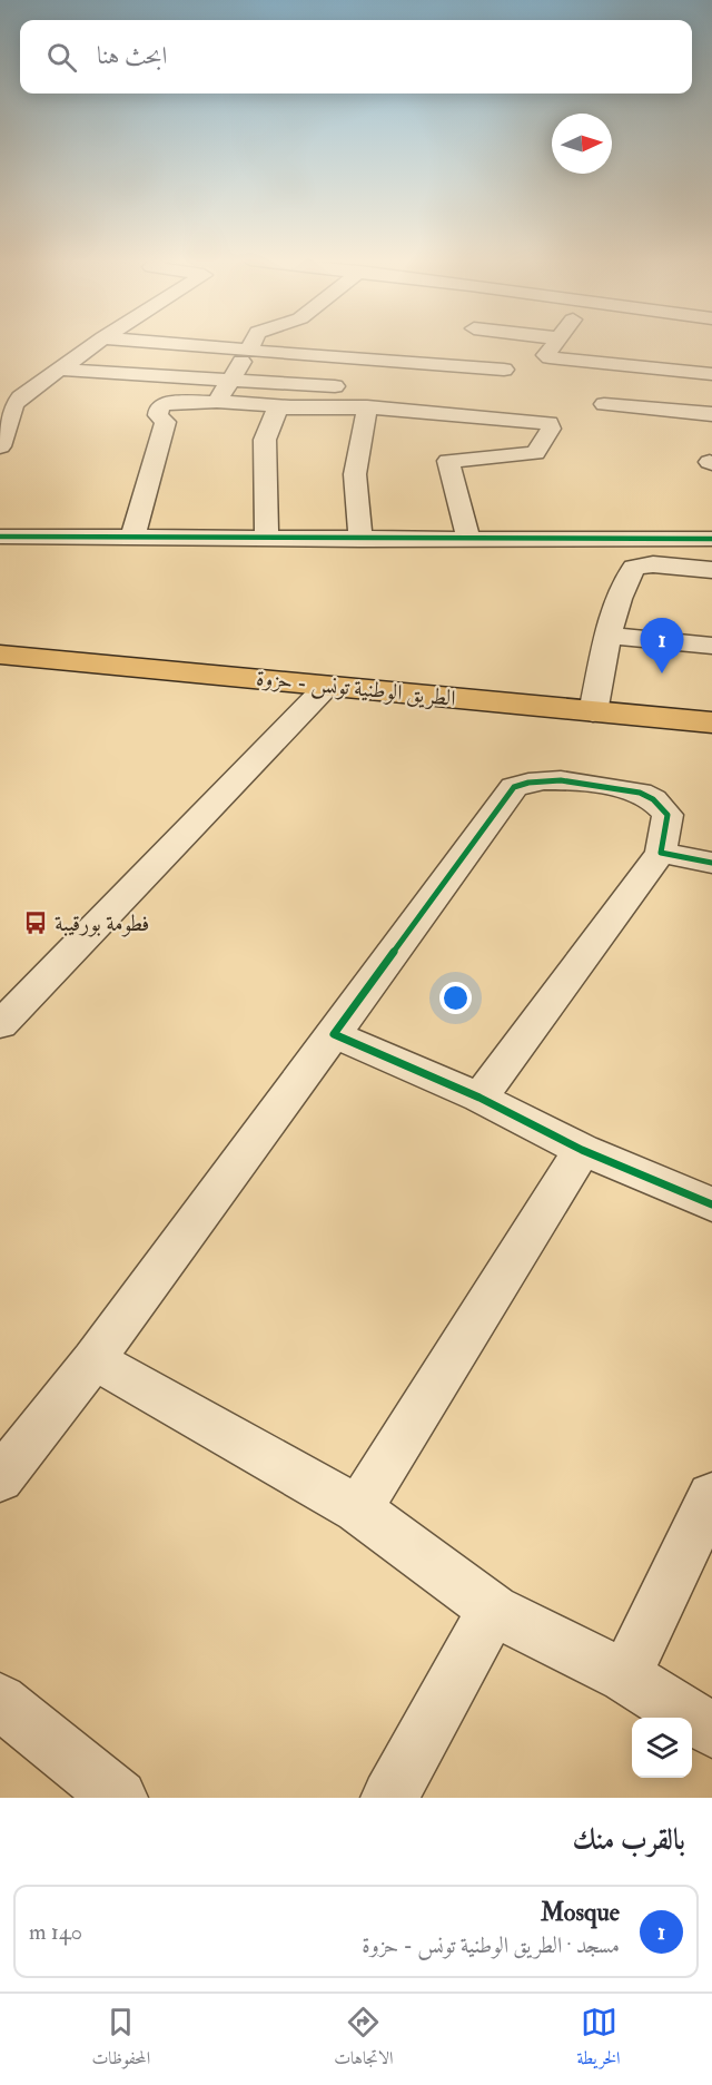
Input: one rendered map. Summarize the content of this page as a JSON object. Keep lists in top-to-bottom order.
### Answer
{
  "streets": {
    "main road": ["الطريق الوطنية تونس - حزوة"]
  },
  "places": {
    "bus stop": ["فطومة بورقيبة"]
  },
  "north": "right",
  "page": {
    "search": "ابحث هنا",
    "pins": "1",
    "heading": "بالقرب منك",
    "list": [
      {
        "mark": "1",
        "name": "Mosque",
        "note": "مسجد · الطريق الوطنية تونس - حزوة",
        "value": "140 m"
      }
    ],
    "nav": ["الخريطة", "الاتجاهات", "المحفوظات"]
  }
}
